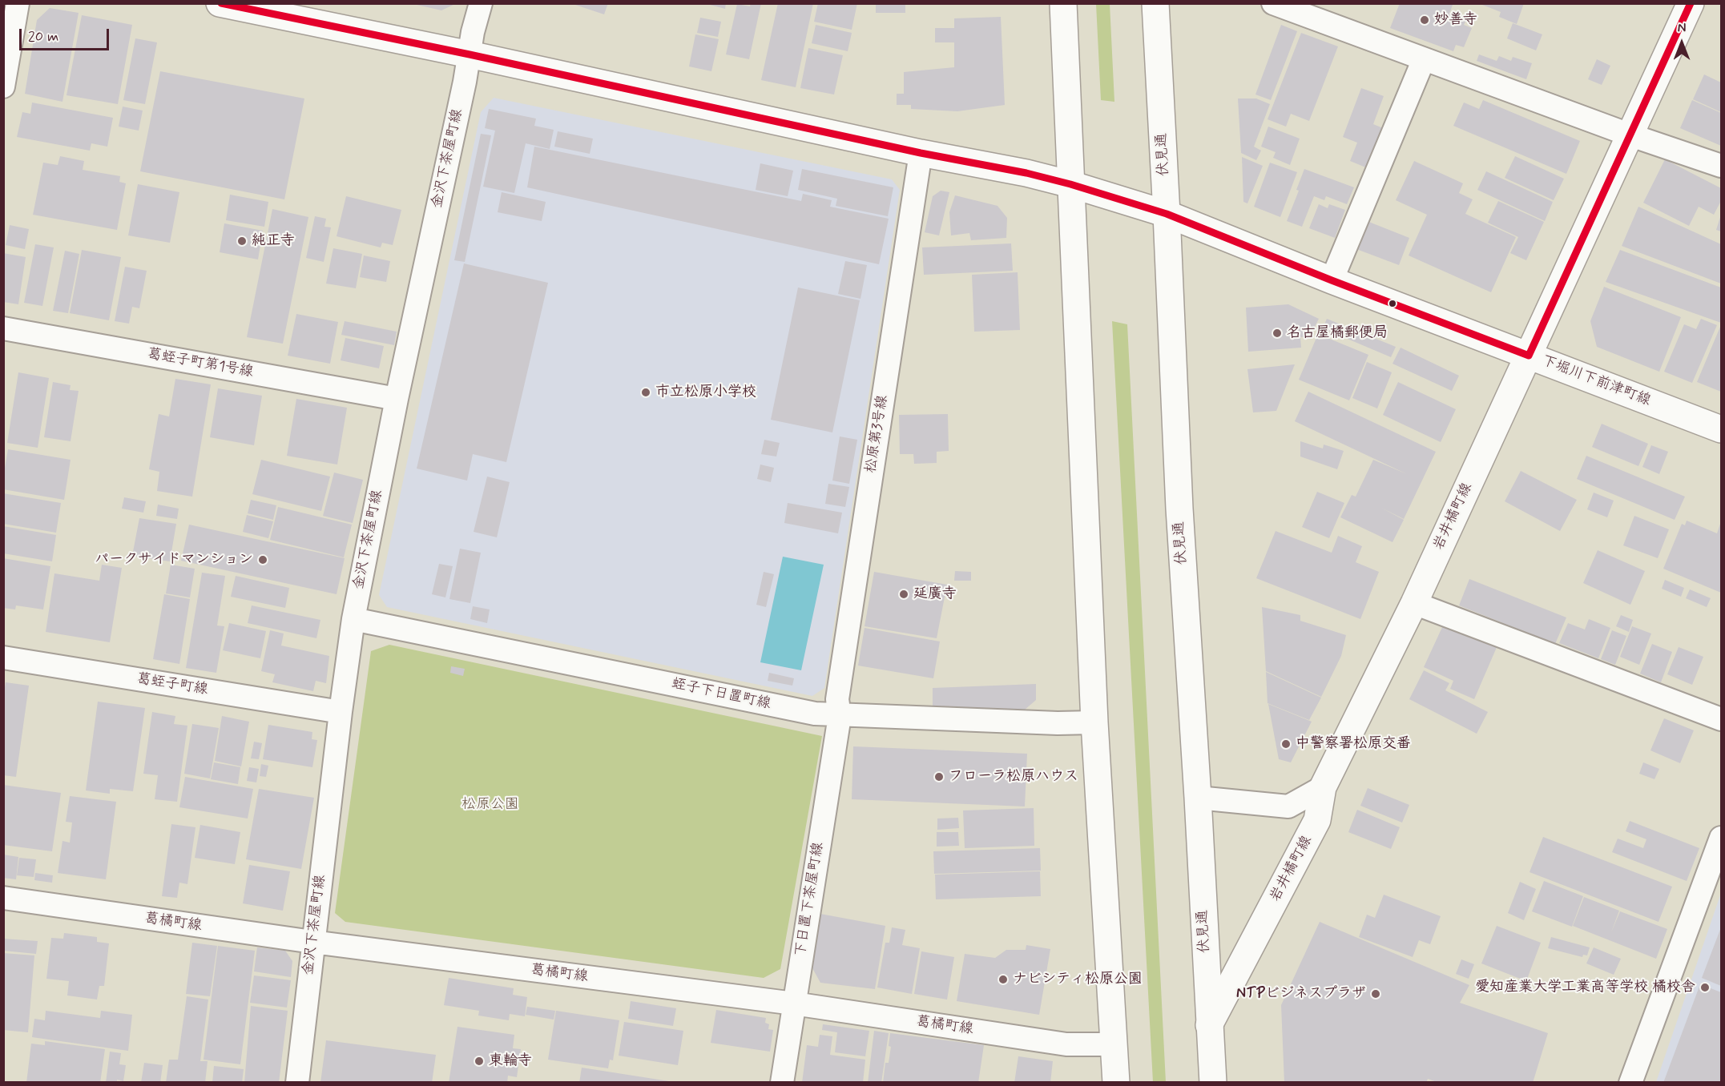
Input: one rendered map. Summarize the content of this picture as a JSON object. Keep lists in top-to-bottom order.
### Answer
{
  "streets": {
    "main road": ["伏見通", "下堀川下前津町線", "岩井橘町線"],
    "street": [
      "金沢下茶屋町線",
      "葛蛭子町第1号線",
      "松原第3号線",
      "葛蛭子町線",
      "蛭子下日置町線",
      "下日置下茶屋町線",
      "葛橘町線"
    ]
  },
  "crossings": [
    ["伏見通", "下堀川下前津町線"],
    ["伏見通", "岩井橘町線"],
    ["金沢下茶屋町線", "葛蛭子町第1号線"],
    ["金沢下茶屋町線", "下堀川下前津町線"],
    ["金沢下茶屋町線", "葛蛭子町線"],
    ["金沢下茶屋町線", "蛭子下日置町線"],
    ["金沢下茶屋町線", "葛橘町線"],
    ["下堀川下前津町線", "松原第3号線"],
    ["下堀川下前津町線", "岩井橘町線"],
    ["松原第3号線", "蛭子下日置町線"],
    ["松原第3号線", "下日置下茶屋町線"],
    ["蛭子下日置町線", "下日置下茶屋町線"],
    ["下日置下茶屋町線", "葛橘町線"]
  ],
  "parks": ["松原公園"],
  "places": [
    "妙善寺",
    "純正寺",
    "名古屋橘郵便局",
    "市立松原小学校",
    "パークサイドマンション",
    "延廣寺",
    "中警察署松原交番",
    "フローラ松原ハウス",
    "ナビシティ松原公園",
    "愛知産業大学工業高等学校 橘校舎",
    "NTPビジネスプラザ",
    "東輪寺"
  ],
  "scale_bar": "20 m",
  "north": "top"
}
